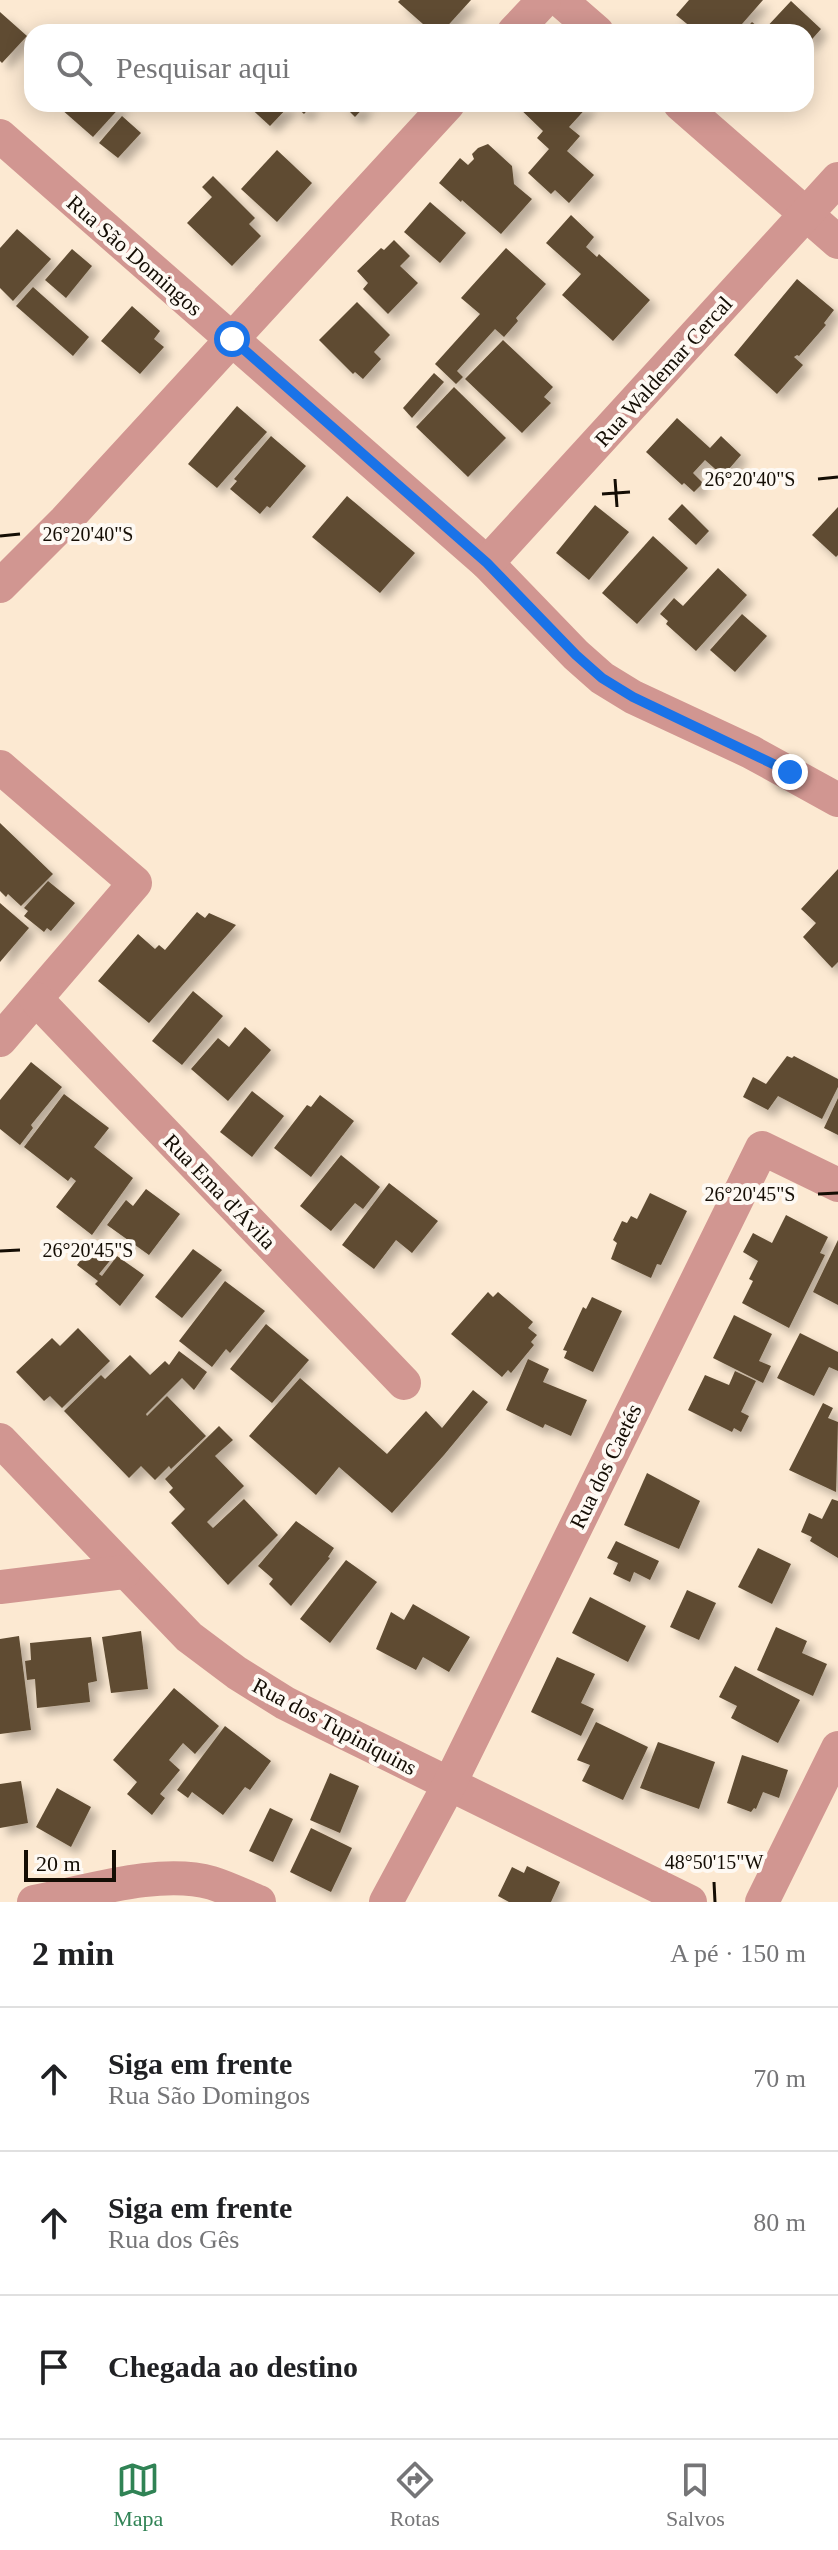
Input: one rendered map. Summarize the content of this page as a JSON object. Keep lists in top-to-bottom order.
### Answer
{
  "streets": {
    "street": [
      "Rua São Domingos",
      "Rua Waldemar Cercal",
      "Rua Ema d'Ávila",
      "Rua dos Caetés",
      "Rua dos Tupiniquins"
    ]
  },
  "crossings": [
    ["Rua São Domingos", "Rua Waldemar Cercal"],
    ["Rua dos Caetés", "Rua dos Tupiniquins"]
  ],
  "scale_bar": "20 m",
  "page": {
    "search": "Pesquisar aqui",
    "scale": "20 m",
    "heading": ["2 min", "A pé · 150 m"],
    "list": [
      ["Siga em frente", "Rua São Domingos", "70 m"],
      ["Siga em frente", "Rua dos Gês", "80 m"],
      "Chegada ao destino"
    ],
    "nav": ["Mapa", "Rotas", "Salvos"]
  },
  "coordinates": ["26°20'40\"S", "26°20'45\"S", "48°50'15\"W"]
}
